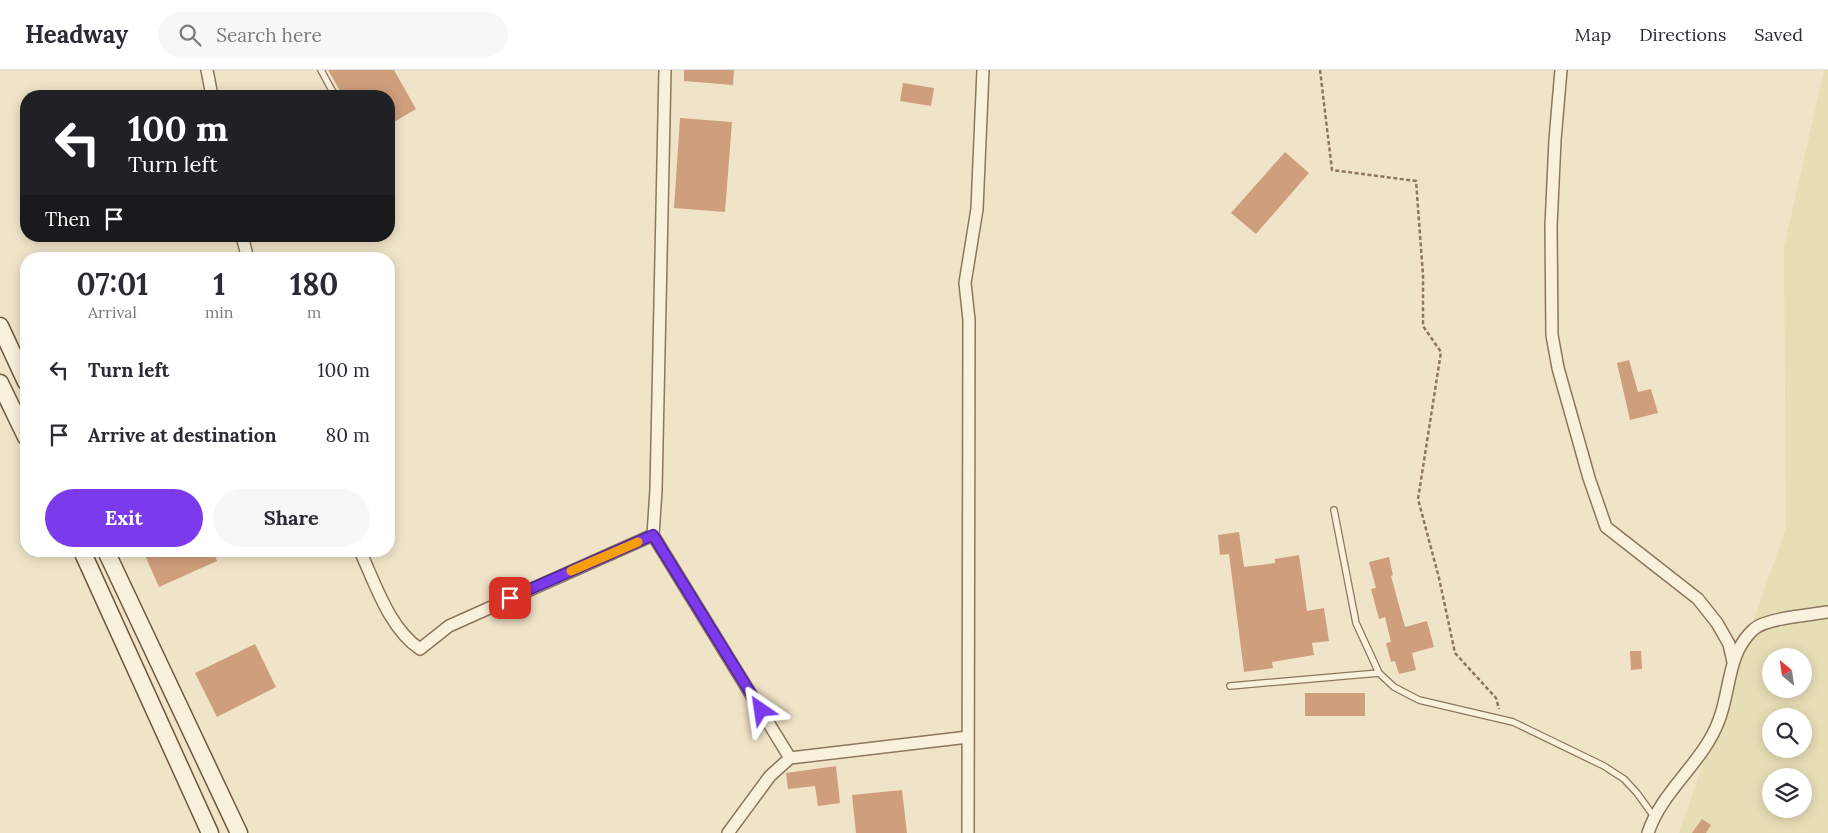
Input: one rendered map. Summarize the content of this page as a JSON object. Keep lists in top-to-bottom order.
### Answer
{
  "north": "top left",
  "page": {
    "header": "Headway",
    "search": "Search here",
    "nav": ["Map", "Directions", "Saved"],
    "turn": ["100 m", "Turn left"],
    "then": "Then",
    "eta": [
      "07:01",
      "Arrival",
      "1",
      "min",
      "180",
      "m"
    ],
    "list": [
      {
        "name": "Turn left",
        "value": "100 m"
      },
      {
        "name": "Arrive at destination",
        "value": "80 m"
      }
    ],
    "buttons": ["Exit", "Share"]
  }
}
